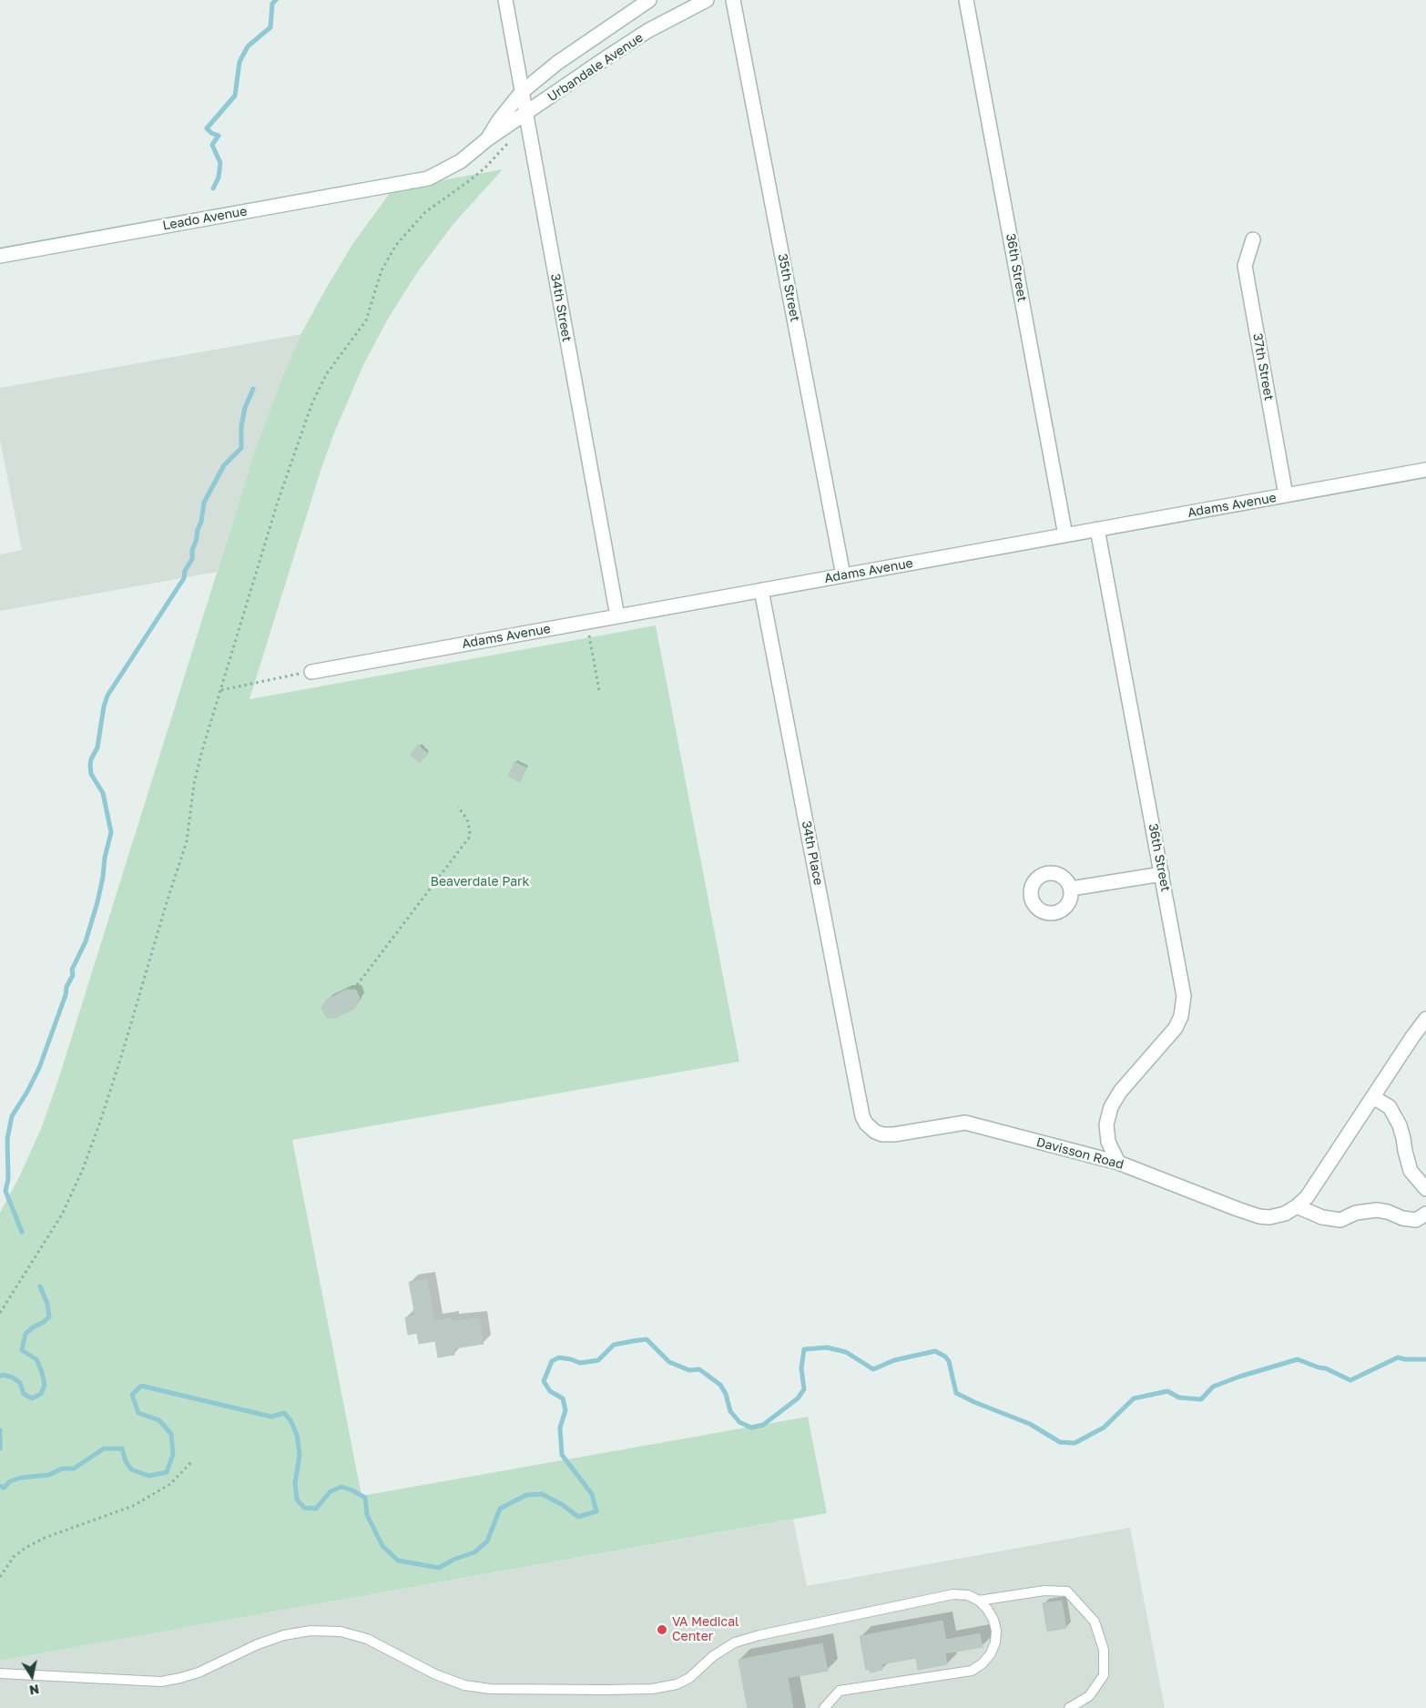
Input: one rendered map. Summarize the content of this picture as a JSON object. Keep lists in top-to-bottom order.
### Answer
{
  "streets": {
    "street": [
      "Urbandale Avenue",
      "Leado Avenue",
      "36th Street",
      "35th Street",
      "34th Street",
      "37th Street",
      "Adams Avenue",
      "34th Place",
      "Davisson Road"
    ]
  },
  "crossings": [
    ["Urbandale Avenue", "Leado Avenue"],
    ["Urbandale Avenue", "34th Street"],
    ["36th Street", "Adams Avenue"],
    ["36th Street", "Davisson Road"],
    ["35th Street", "Adams Avenue"],
    ["34th Street", "Adams Avenue"],
    ["37th Street", "Adams Avenue"],
    ["Adams Avenue", "34th Place"],
    ["34th Place", "Davisson Road"]
  ],
  "parks": ["Beaverdale Park"],
  "places": ["VA Medical Center"],
  "north": "bottom"
}
